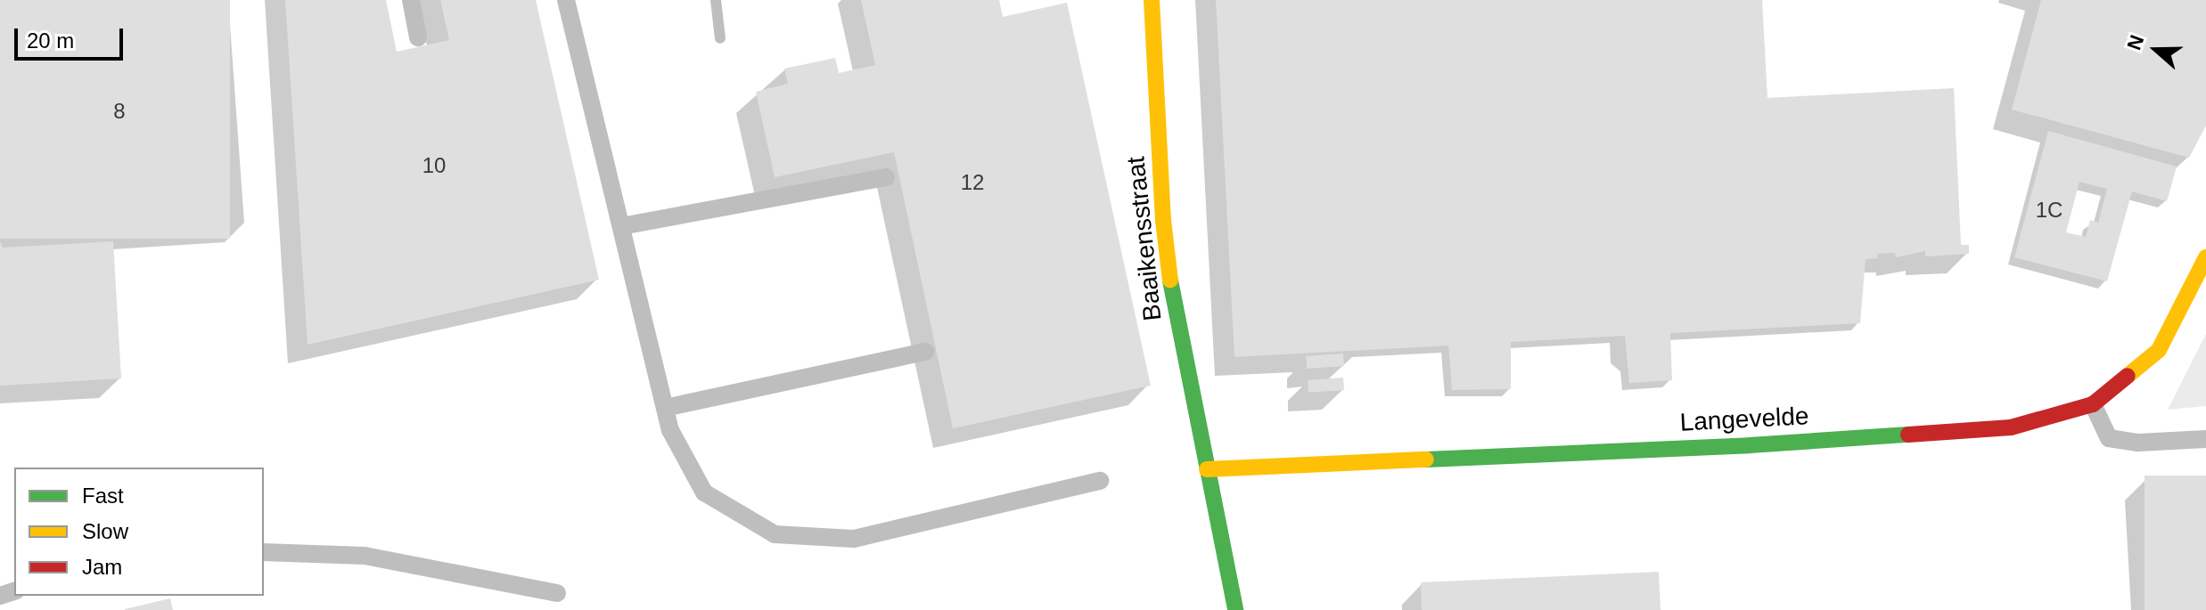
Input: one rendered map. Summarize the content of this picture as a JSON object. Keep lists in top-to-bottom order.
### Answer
{
  "streets": {
    "street": ["Baaikensstraat", "Langevelde"]
  },
  "crossings": [
    ["Baaikensstraat", "Langevelde"]
  ],
  "house_numbers": [
    "8",
    "10",
    "12",
    "1C"
  ],
  "legend": ["Fast", "Slow", "Jam"],
  "scale_bar": "20 m",
  "north": "left"
}
